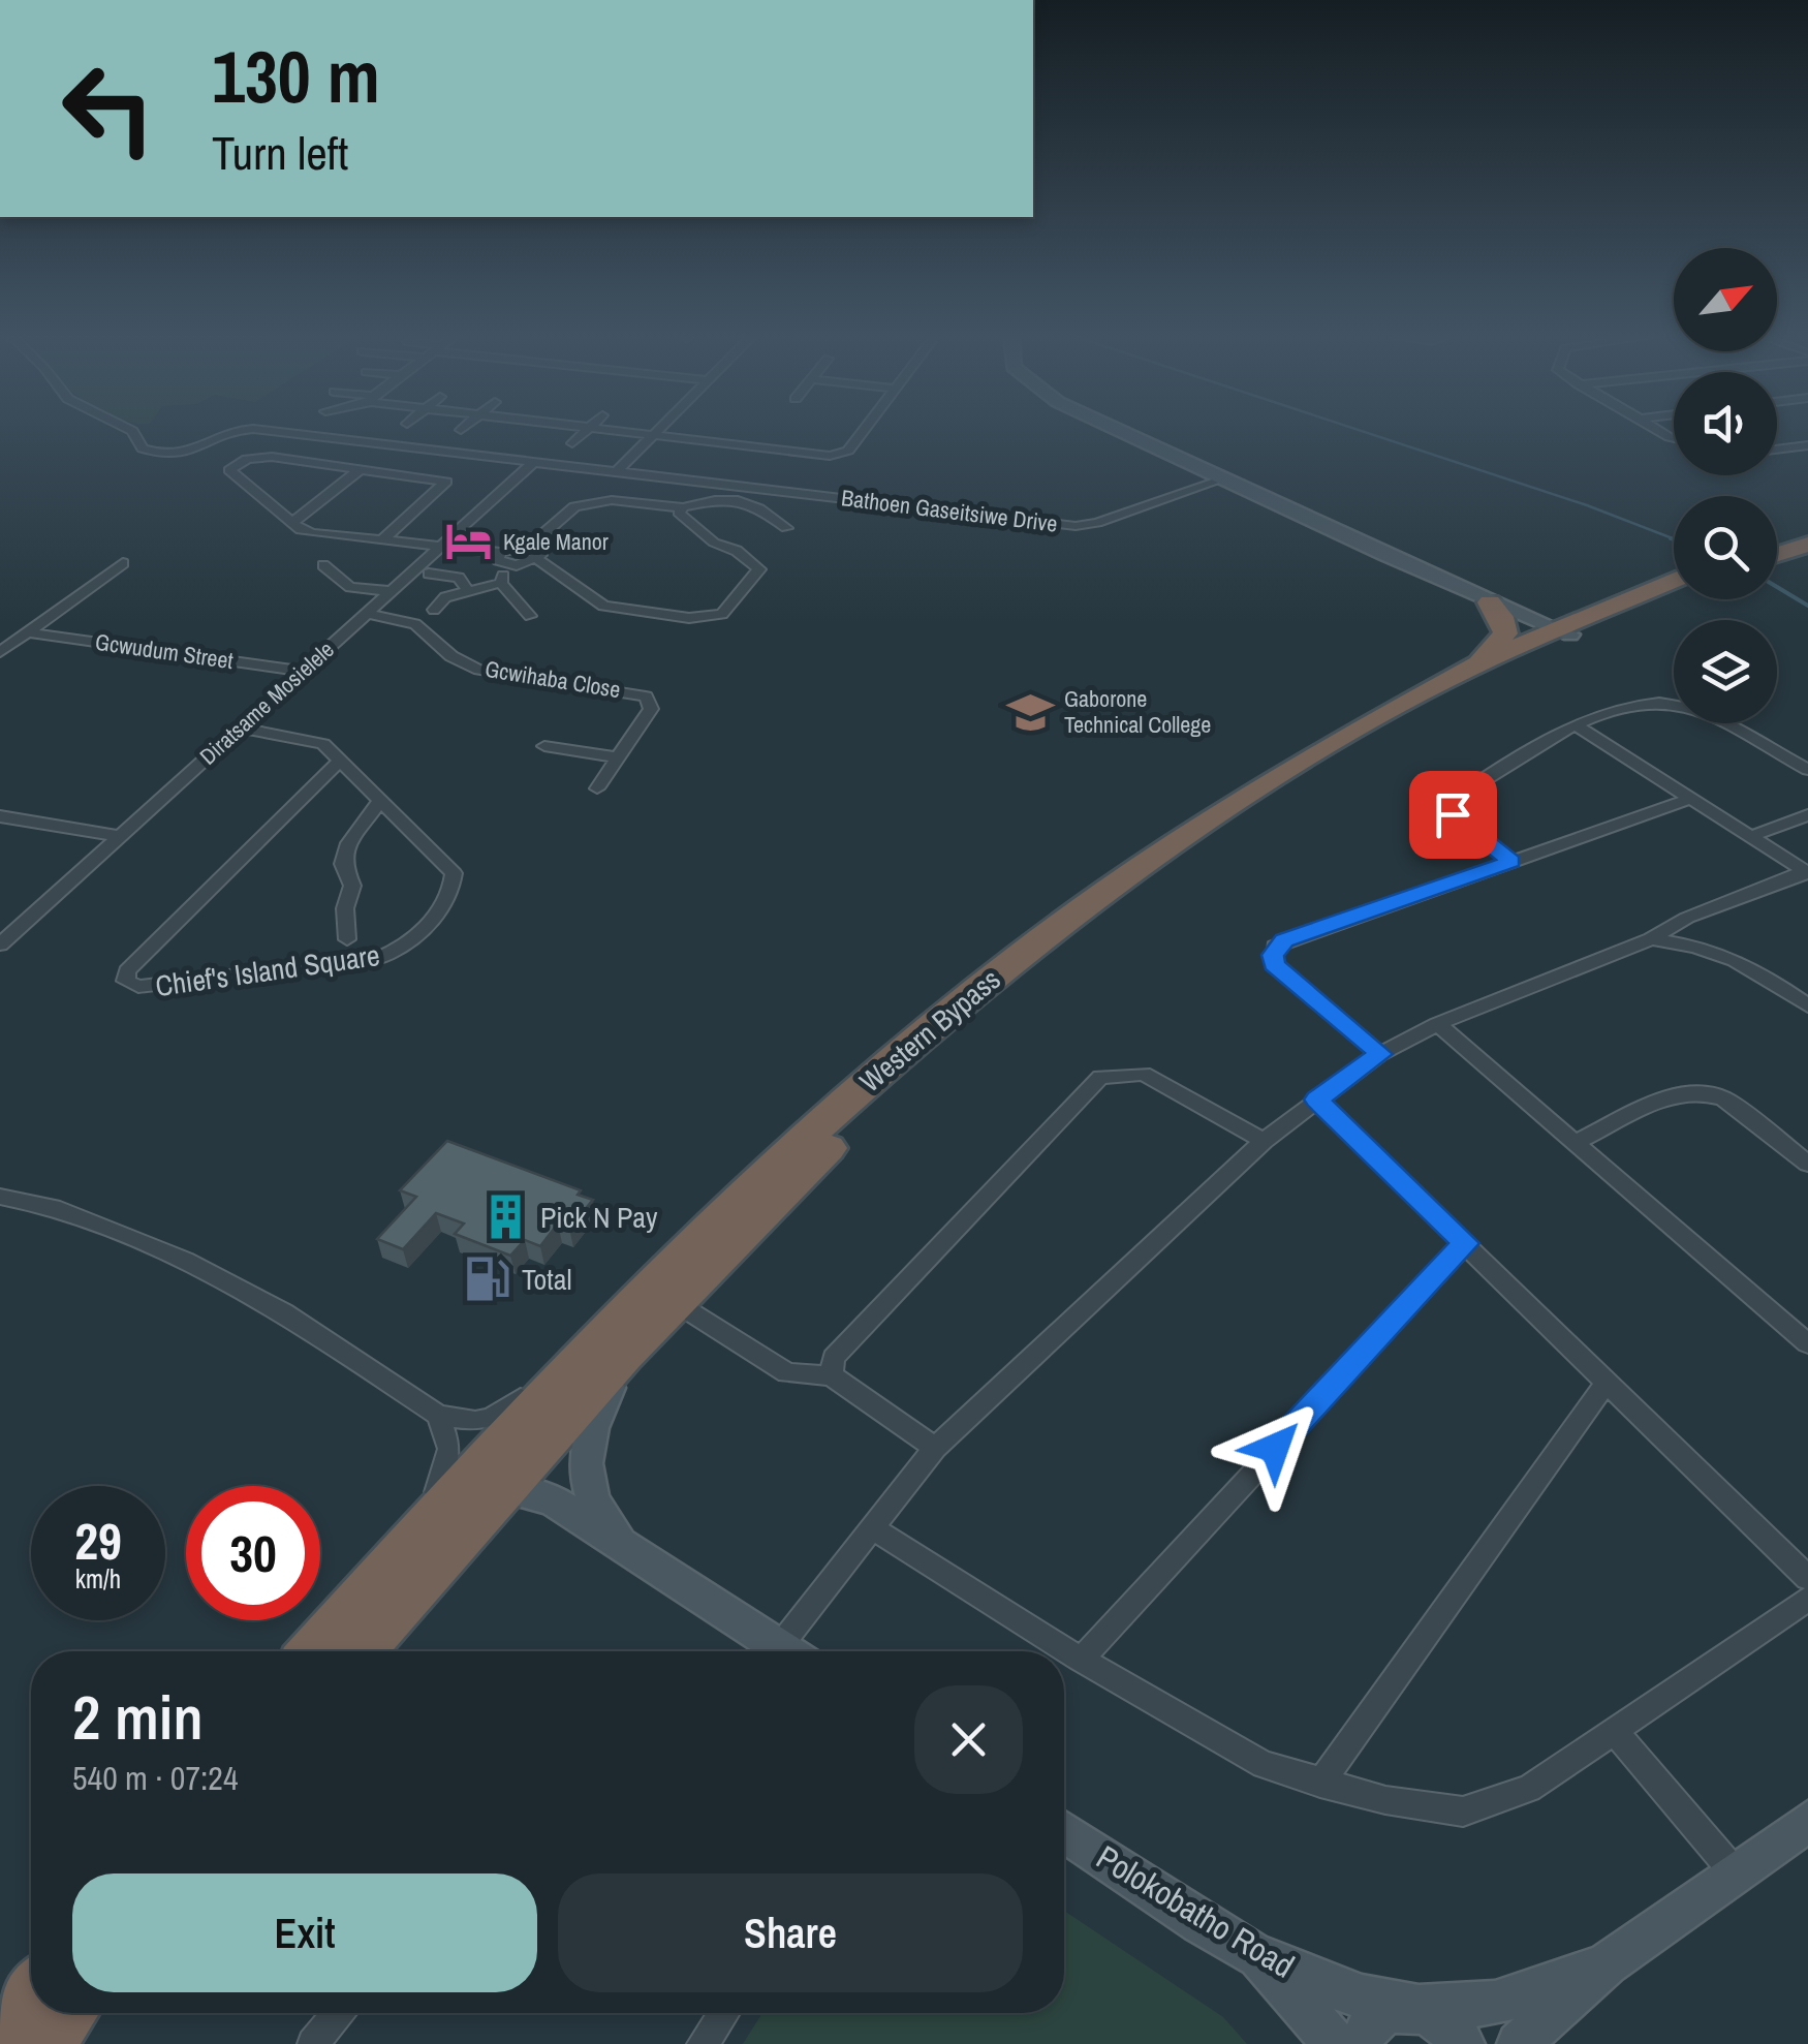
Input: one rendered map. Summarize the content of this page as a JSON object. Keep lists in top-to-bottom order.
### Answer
{
  "streets": {
    "highway": ["Western Bypass"],
    "street": [
      "Bathoen Gaseitsiwe Drive",
      "Gcwudum Street",
      "Gcwihaba Close",
      "Diratsame Mosielele",
      "Chief's Island Square",
      "Polokobatho Road"
    ]
  },
  "crossings": [
    ["Bathoen Gaseitsiwe Drive", "Diratsame Mosielele"],
    ["Gcwudum Street", "Diratsame Mosielele"],
    ["Gcwihaba Close", "Diratsame Mosielele"],
    ["Diratsame Mosielele", "Chief's Island Square"]
  ],
  "places": {
    "hotel": ["Kgale Manor"],
    "school or university": ["Gaborone Technical College"],
    "building": ["Pick N Pay"],
    "fuel station": ["Total"]
  },
  "north": "top right",
  "page": {
    "turn": ["130 m", "Turn left"],
    "speed": "29 km/h",
    "limit": "30",
    "heading": ["2 min", "540 m · 07:24"],
    "buttons": ["Exit", "Share"]
  }
}
